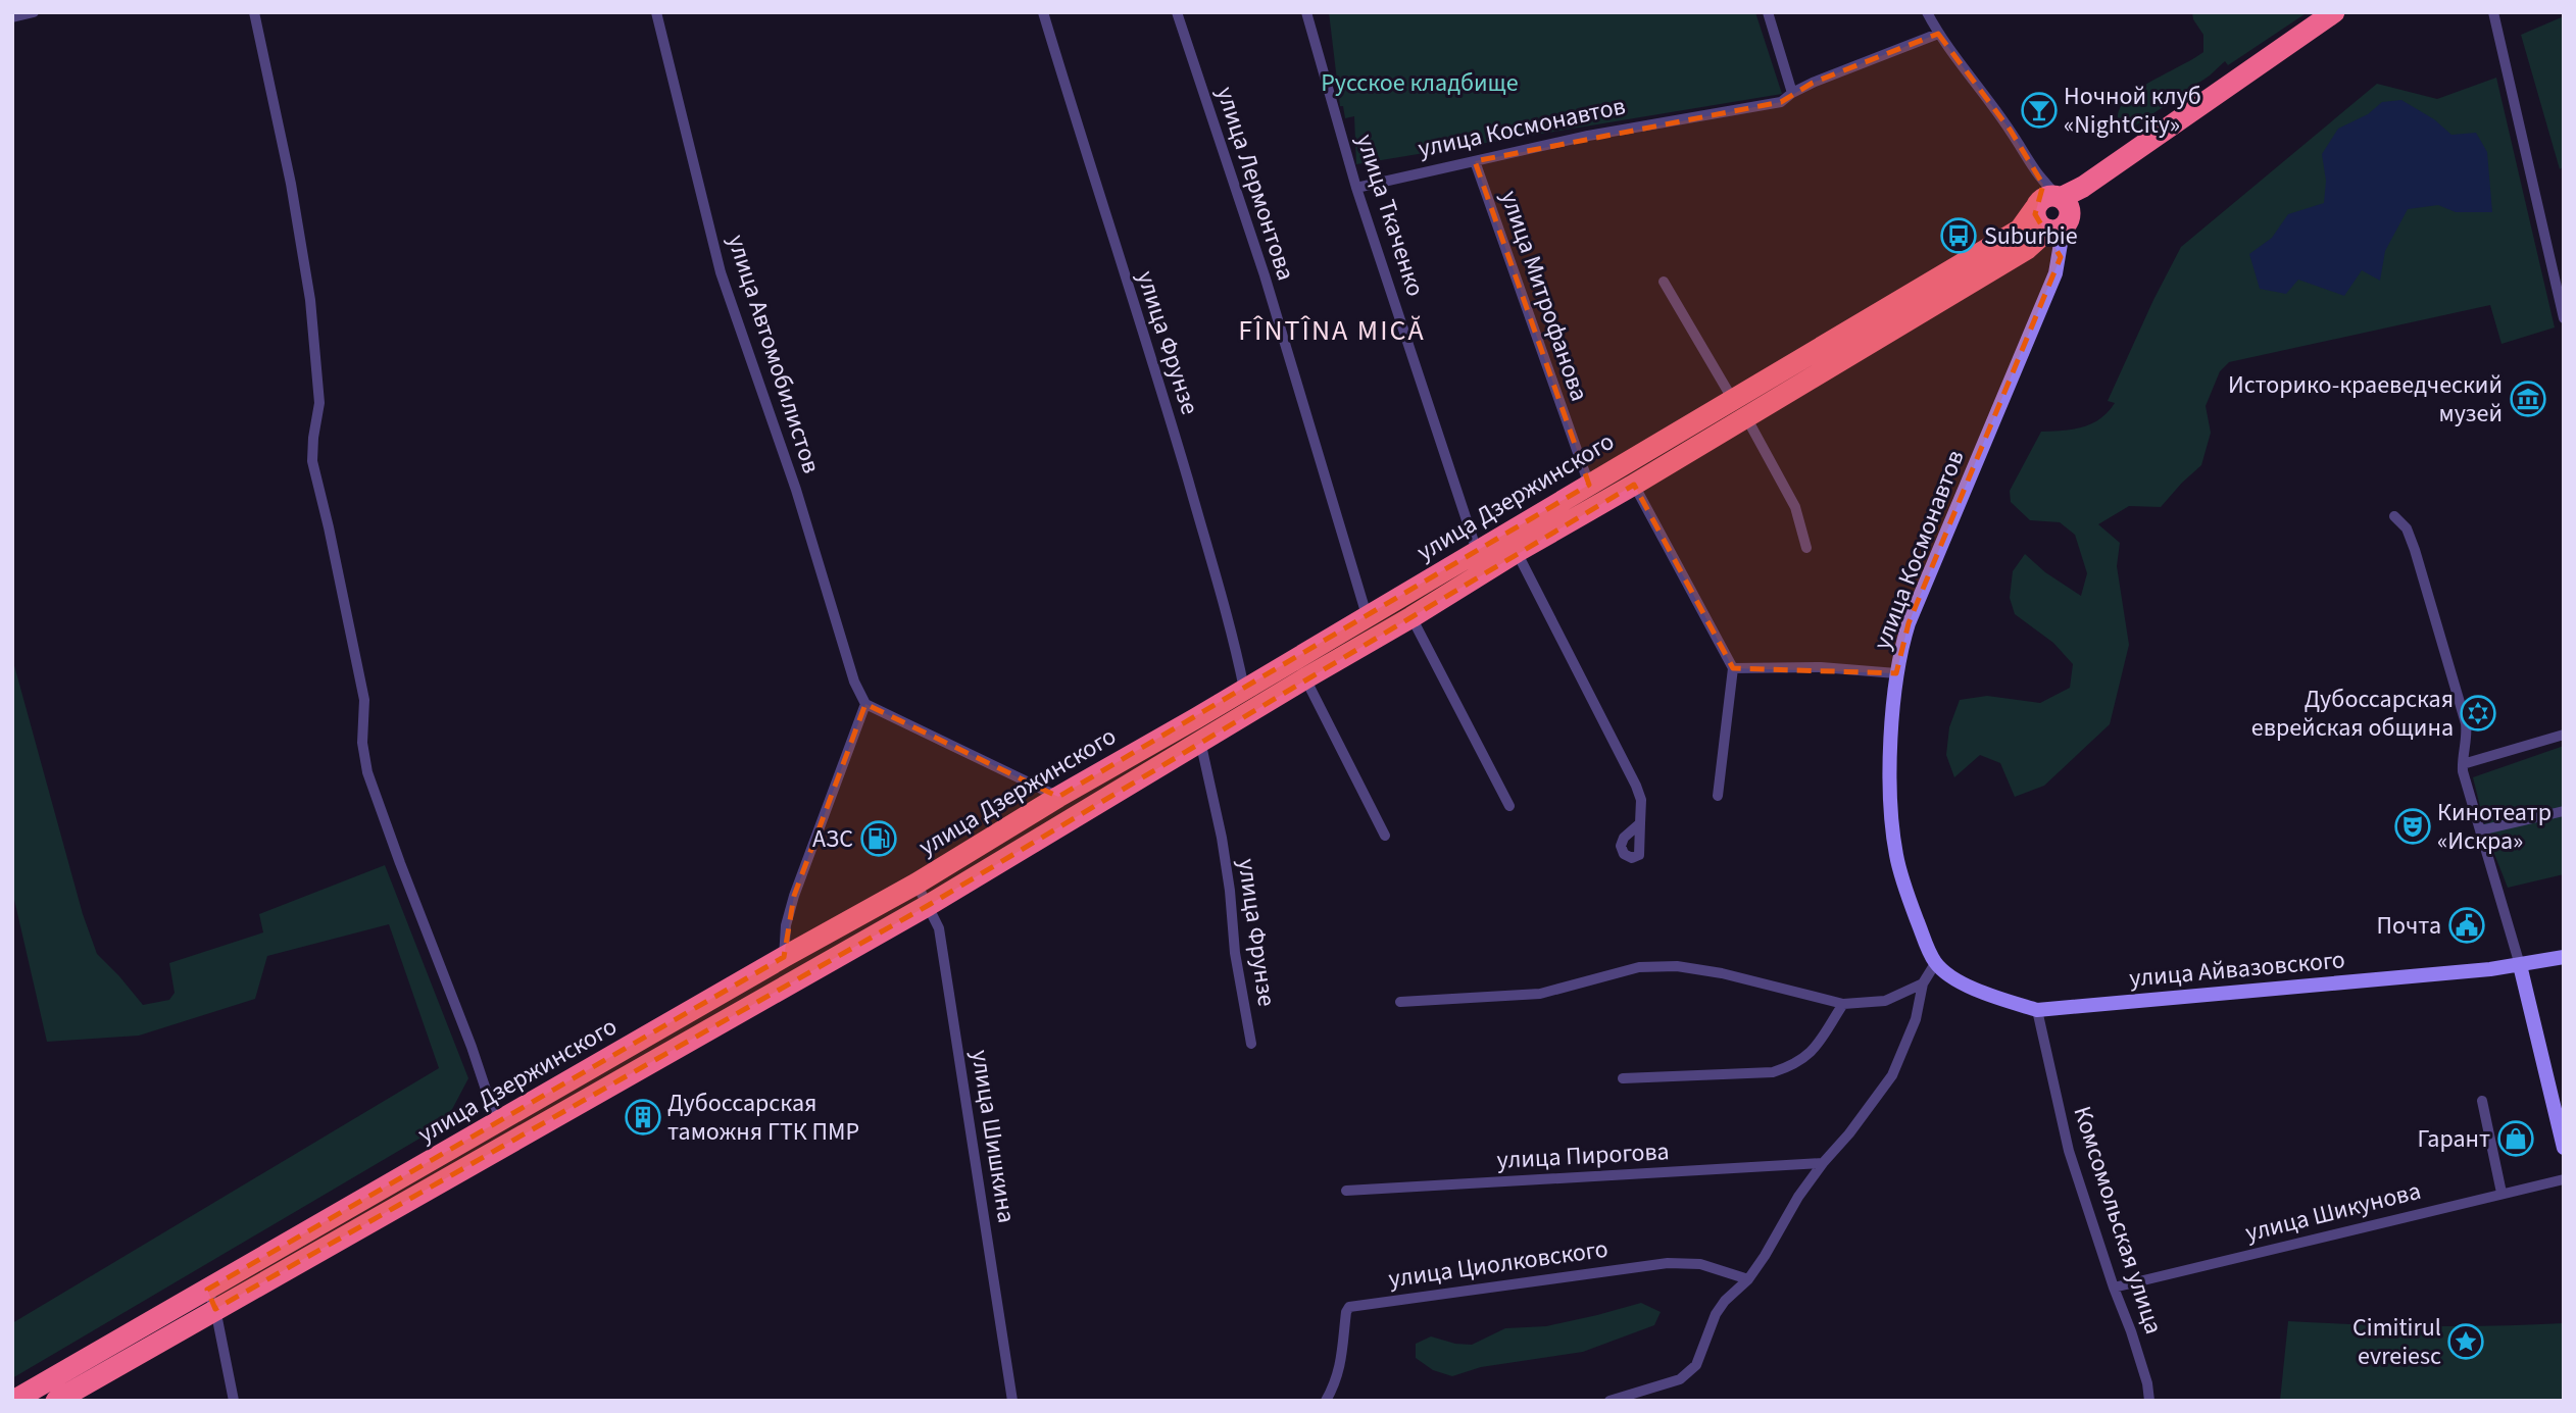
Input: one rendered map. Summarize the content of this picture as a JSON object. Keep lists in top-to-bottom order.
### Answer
{
  "streets": {
    "highway": ["улица Дзержинского"],
    "street": [
      "улица Космонавтов",
      "улица Лермонтова",
      "улица Ткаченко",
      "улица Митрофанова",
      "улица Фрунзе",
      "улица Автомобилистов",
      "улица Айвазовского",
      "улица Шишкина",
      "улица Пирогова",
      "улица Шикунова",
      "Комсомольская улица",
      "улица Циолковского"
    ]
  },
  "crossings": [
    ["улица Космонавтов", "улица Ткаченко"],
    ["улица Космонавтов", "улица Митрофанова"],
    ["улица Космонавтов", "улица Дзержинского"],
    ["улица Космонавтов", "улица Айвазовского"],
    ["улица Лермонтова", "улица Дзержинского"],
    ["улица Ткаченко", "улица Дзержинского"],
    ["улица Митрофанова", "улица Дзержинского"],
    ["улица Фрунзе", "улица Дзержинского"],
    ["улица Дзержинского", "улица Шишкина"],
    ["улица Айвазовского", "Комсомольская улица"],
    ["улица Шикунова", "Комсомольская улица"]
  ],
  "districts": ["FÎNTÎNA MICĂ"],
  "parks": ["Русское кладбище"],
  "places": {
    "bar": ["Ночной клуб «NightCity»"],
    "bus stop": ["Suburbie"],
    "museum": ["Историко-краеведческий музей"],
    "synagogue": ["Дубоссарская еврейская община"],
    "theatre": ["Кинотеатр «Искра»"],
    "fuel station": ["АЗС"],
    "public building": ["Почта"],
    "building": ["Дубоссарская таможня ГТК ПМР"],
    "shop": ["Гарант"],
    "place": ["Cimitirul evreiesc"]
  }
}
